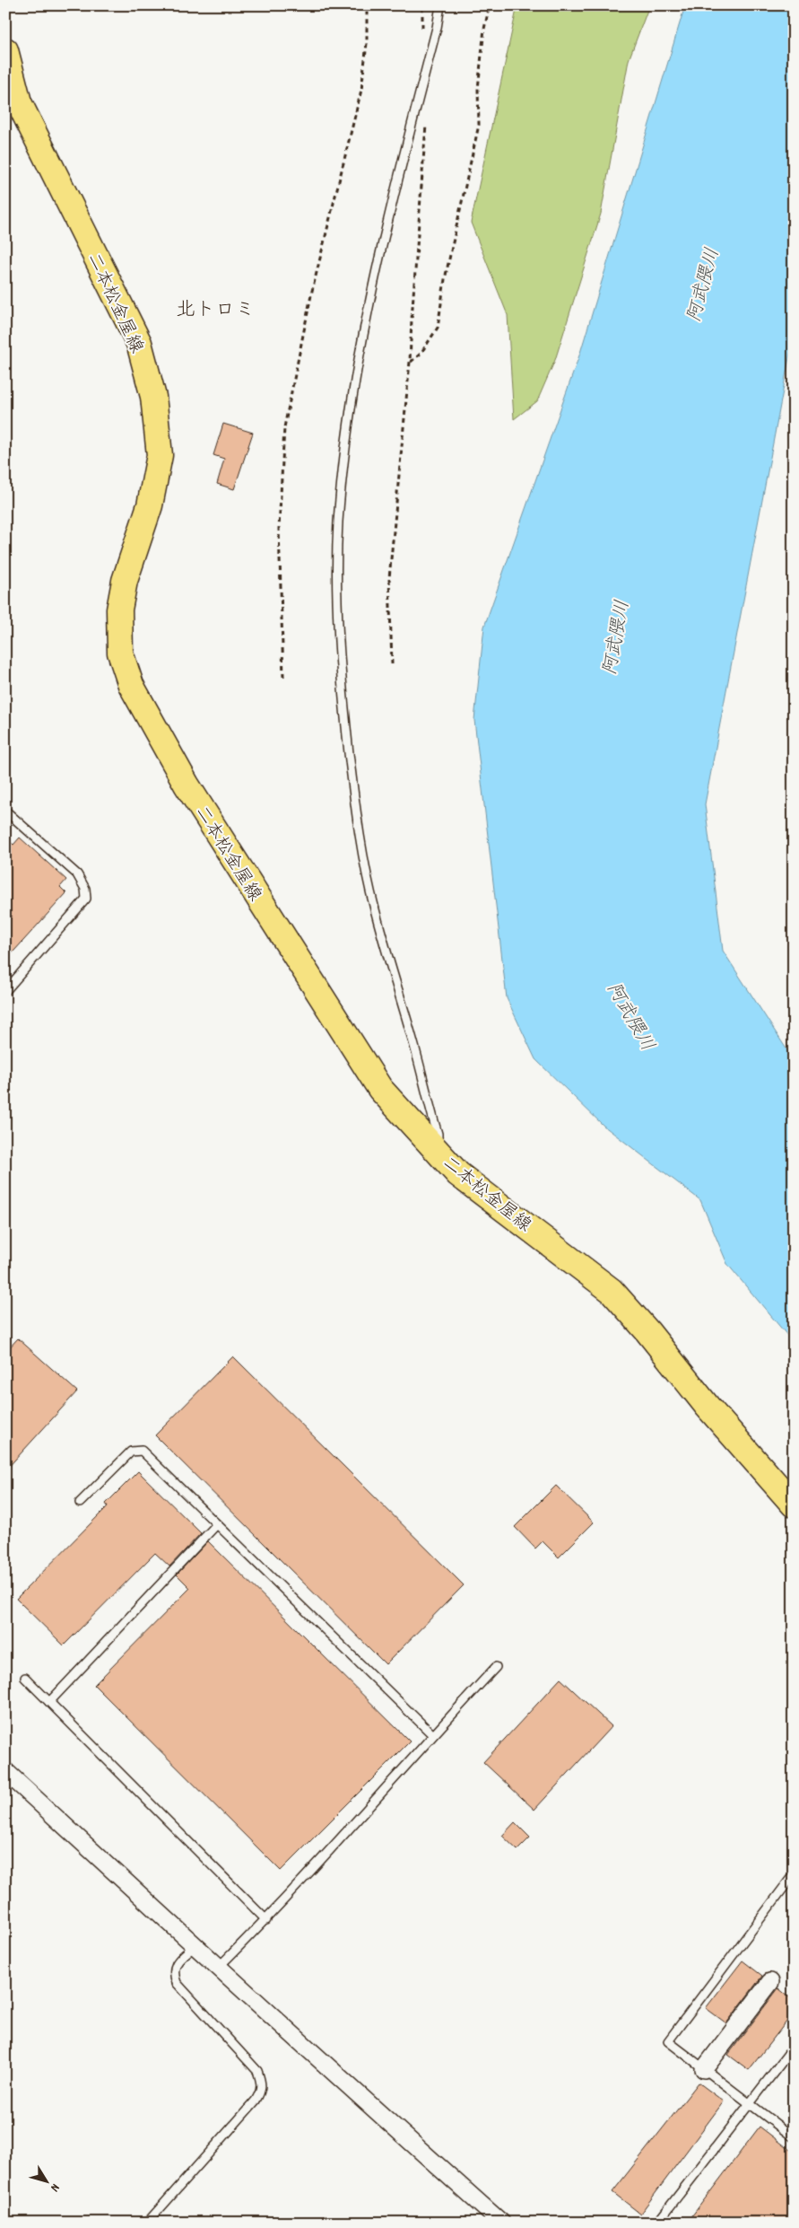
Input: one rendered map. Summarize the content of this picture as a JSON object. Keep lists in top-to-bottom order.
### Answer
{
  "streets": {
    "main road": ["二本松金屋線"]
  },
  "districts": ["北トロミ"],
  "water": ["阿武隈川"],
  "north": "bottom right"
}
